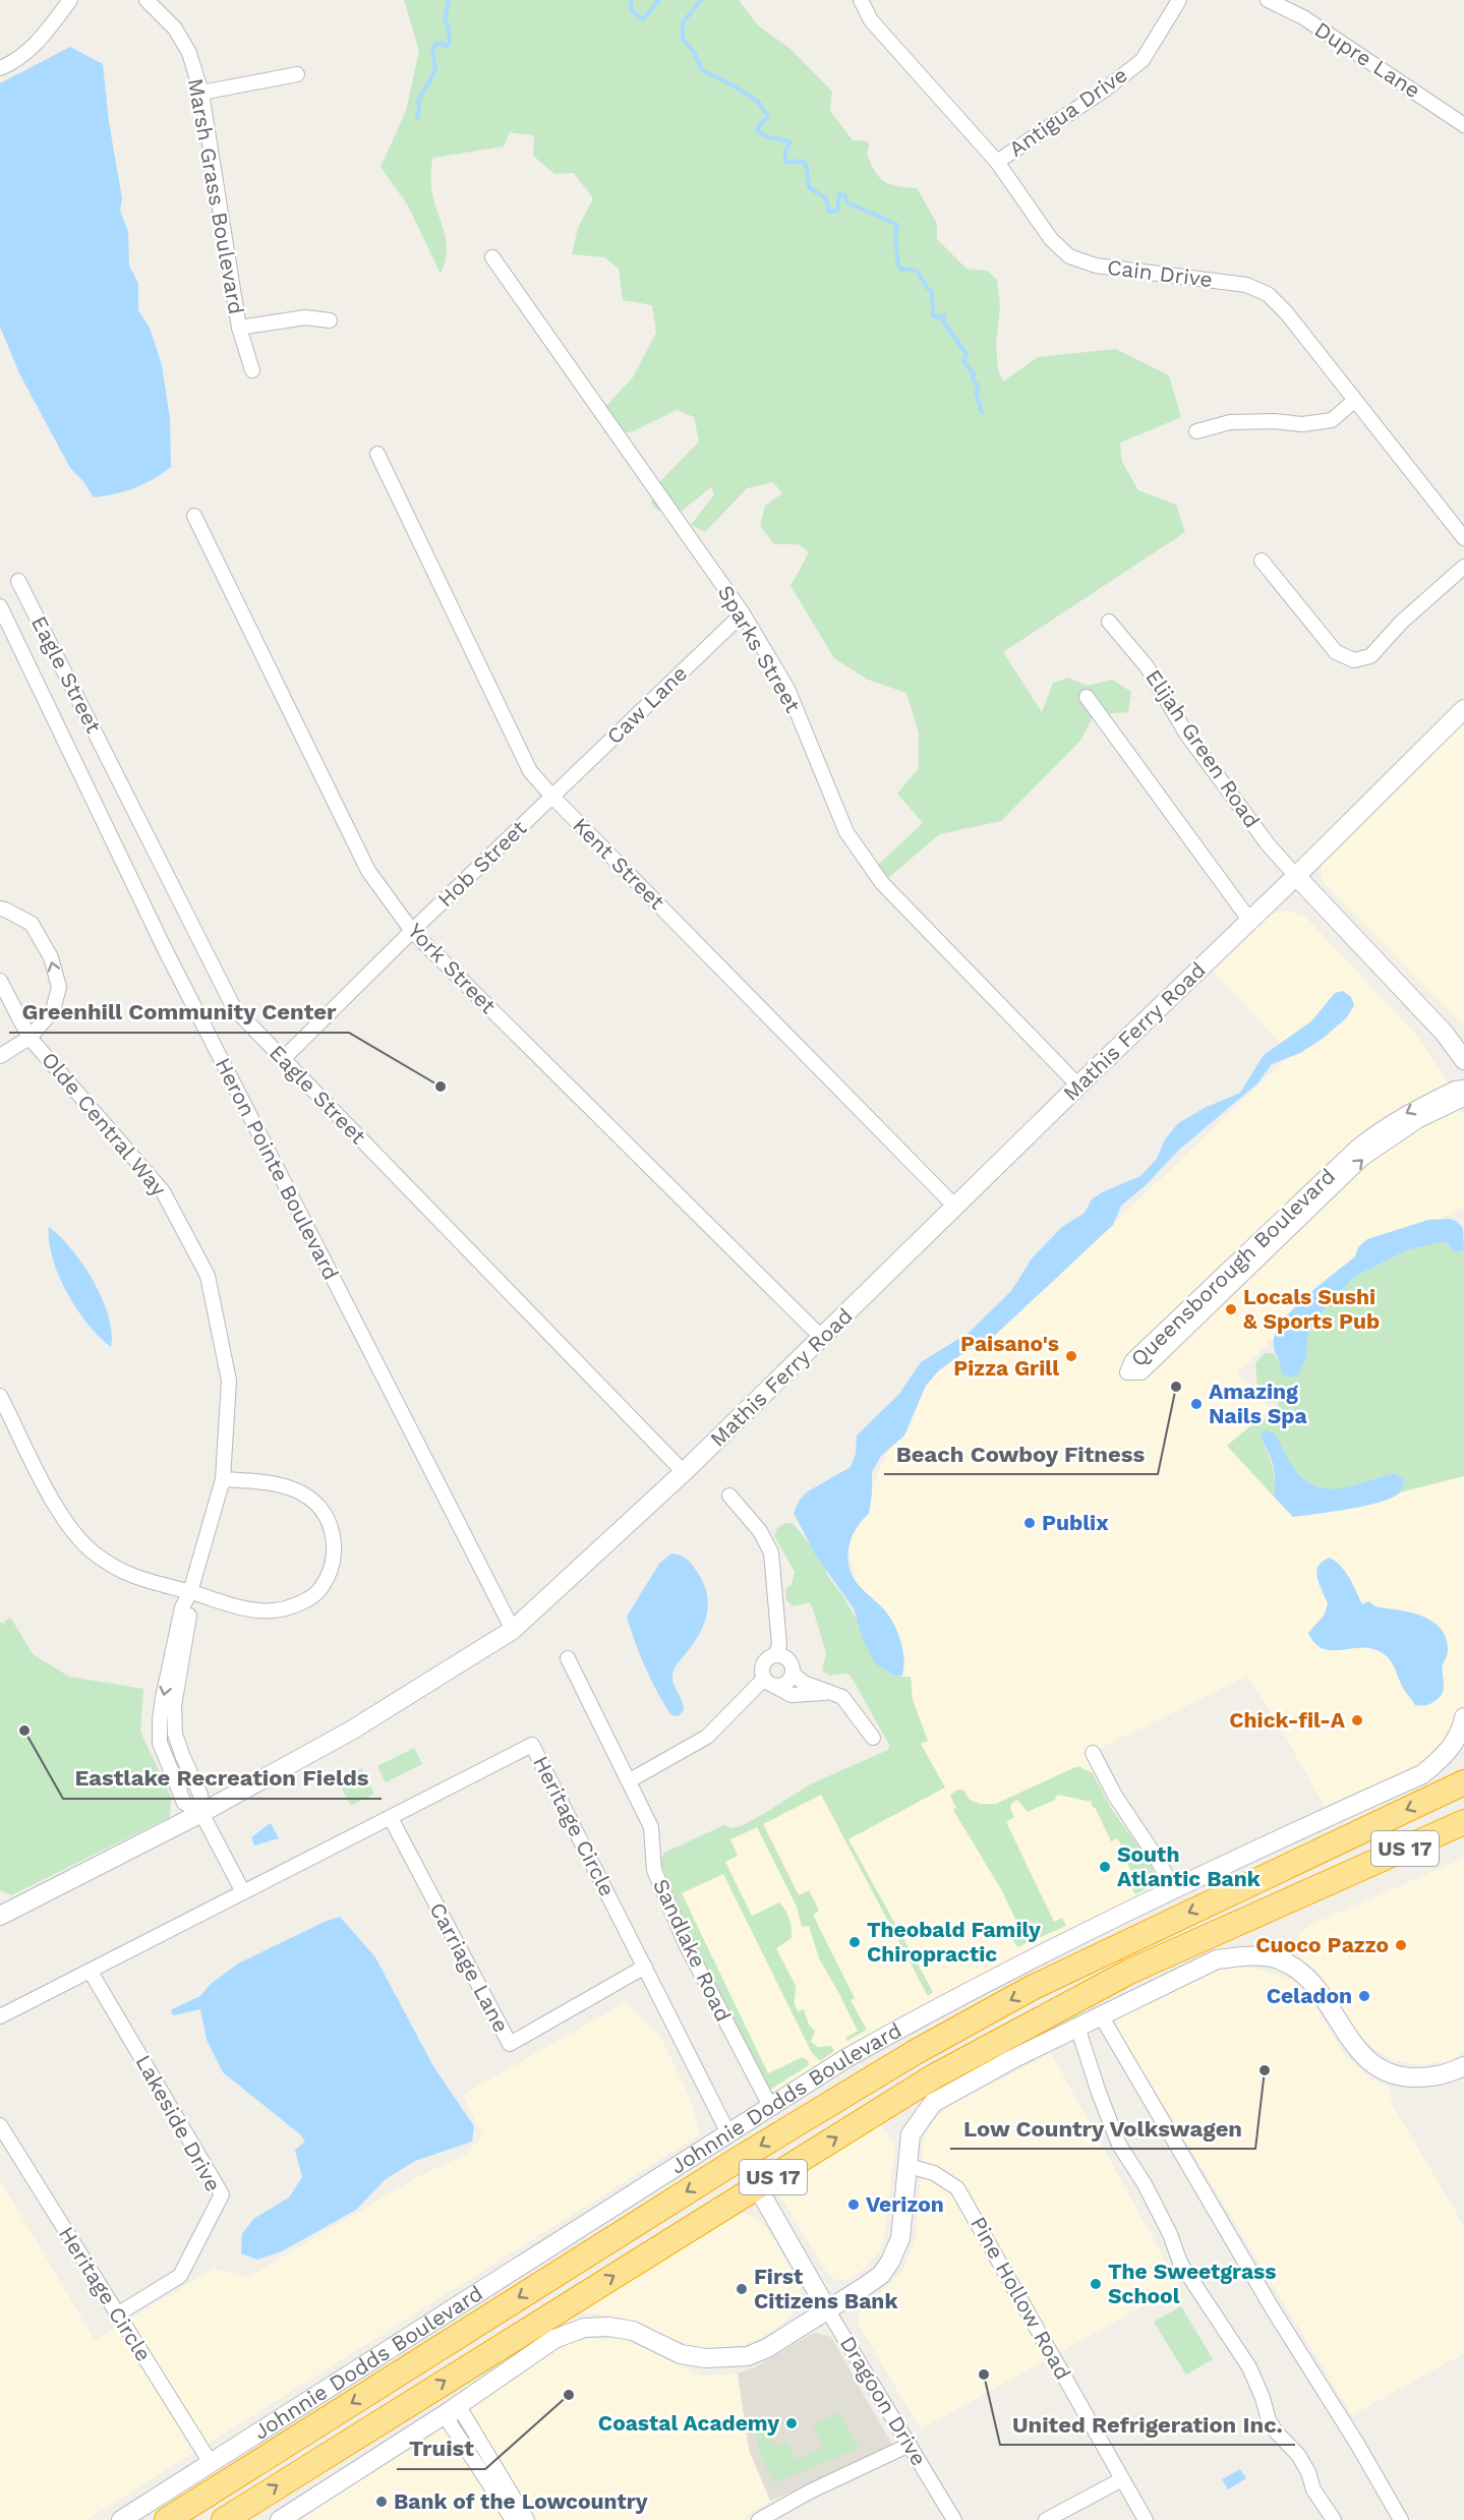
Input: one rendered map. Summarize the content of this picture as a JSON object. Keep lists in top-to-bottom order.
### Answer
{
  "streets": {
    "highway": ["US 17", "Johnnie Dodds Boulevard"],
    "street": [
      "Dupre Lane",
      "Antigua Drive",
      "Marsh Grass Boulevard",
      "Cain Drive",
      "Sparks Street",
      "Eagle Street",
      "Caw Lane",
      "Elijah Green Road",
      "Hob Street",
      "Kent Street",
      "York Street",
      "Mathis Ferry Road",
      "Olde Central Way",
      "Heron Pointe Boulevard",
      "Queensborough Boulevard",
      "Heritage Circle",
      "Sandlake Road",
      "Carriage Lane",
      "Lakeside Drive",
      "Pine Hollow Road",
      "Dragoon Drive"
    ]
  },
  "crossings": [
    ["Antigua Drive", "Cain Drive"],
    ["Sparks Street", "Caw Lane"],
    ["Sparks Street", "Mathis Ferry Road"],
    ["Eagle Street", "Hob Street"],
    ["Eagle Street", "Mathis Ferry Road"],
    ["Caw Lane", "Hob Street"],
    ["Caw Lane", "Kent Street"],
    ["Elijah Green Road", "Mathis Ferry Road"],
    ["Hob Street", "Kent Street"],
    ["Hob Street", "York Street"],
    ["Kent Street", "Mathis Ferry Road"],
    ["York Street", "Mathis Ferry Road"],
    ["Mathis Ferry Road", "Olde Central Way"],
    ["Mathis Ferry Road", "Heron Pointe Boulevard"],
    ["Heritage Circle", "Carriage Lane"],
    ["Heritage Circle", "Johnnie Dodds Boulevard"],
    ["Heritage Circle", "Lakeside Drive"],
    ["US 17", "Dragoon Drive"],
    ["Sandlake Road", "Johnnie Dodds Boulevard"]
  ],
  "places": [
    "Greenhill Community Center",
    "Locals Sushi & Sports Pub",
    "Paisano's Pizza Grill",
    "Beach Cowboy Fitness",
    "Amazing Nails Spa",
    "Publix",
    "Chick-fil-A",
    "Eastlake Recreation Fields",
    "South Atlantic Bank",
    "Theobald Family Chiropractic",
    "Cuoco Pazzo",
    "Celadon",
    "Low Country Volkswagen",
    "Verizon",
    "The Sweetgrass School",
    "First Citizens Bank",
    "United Refrigeration Inc.",
    "Truist",
    "Coastal Academy",
    "Bank of the Lowcountry"
  ]
}
